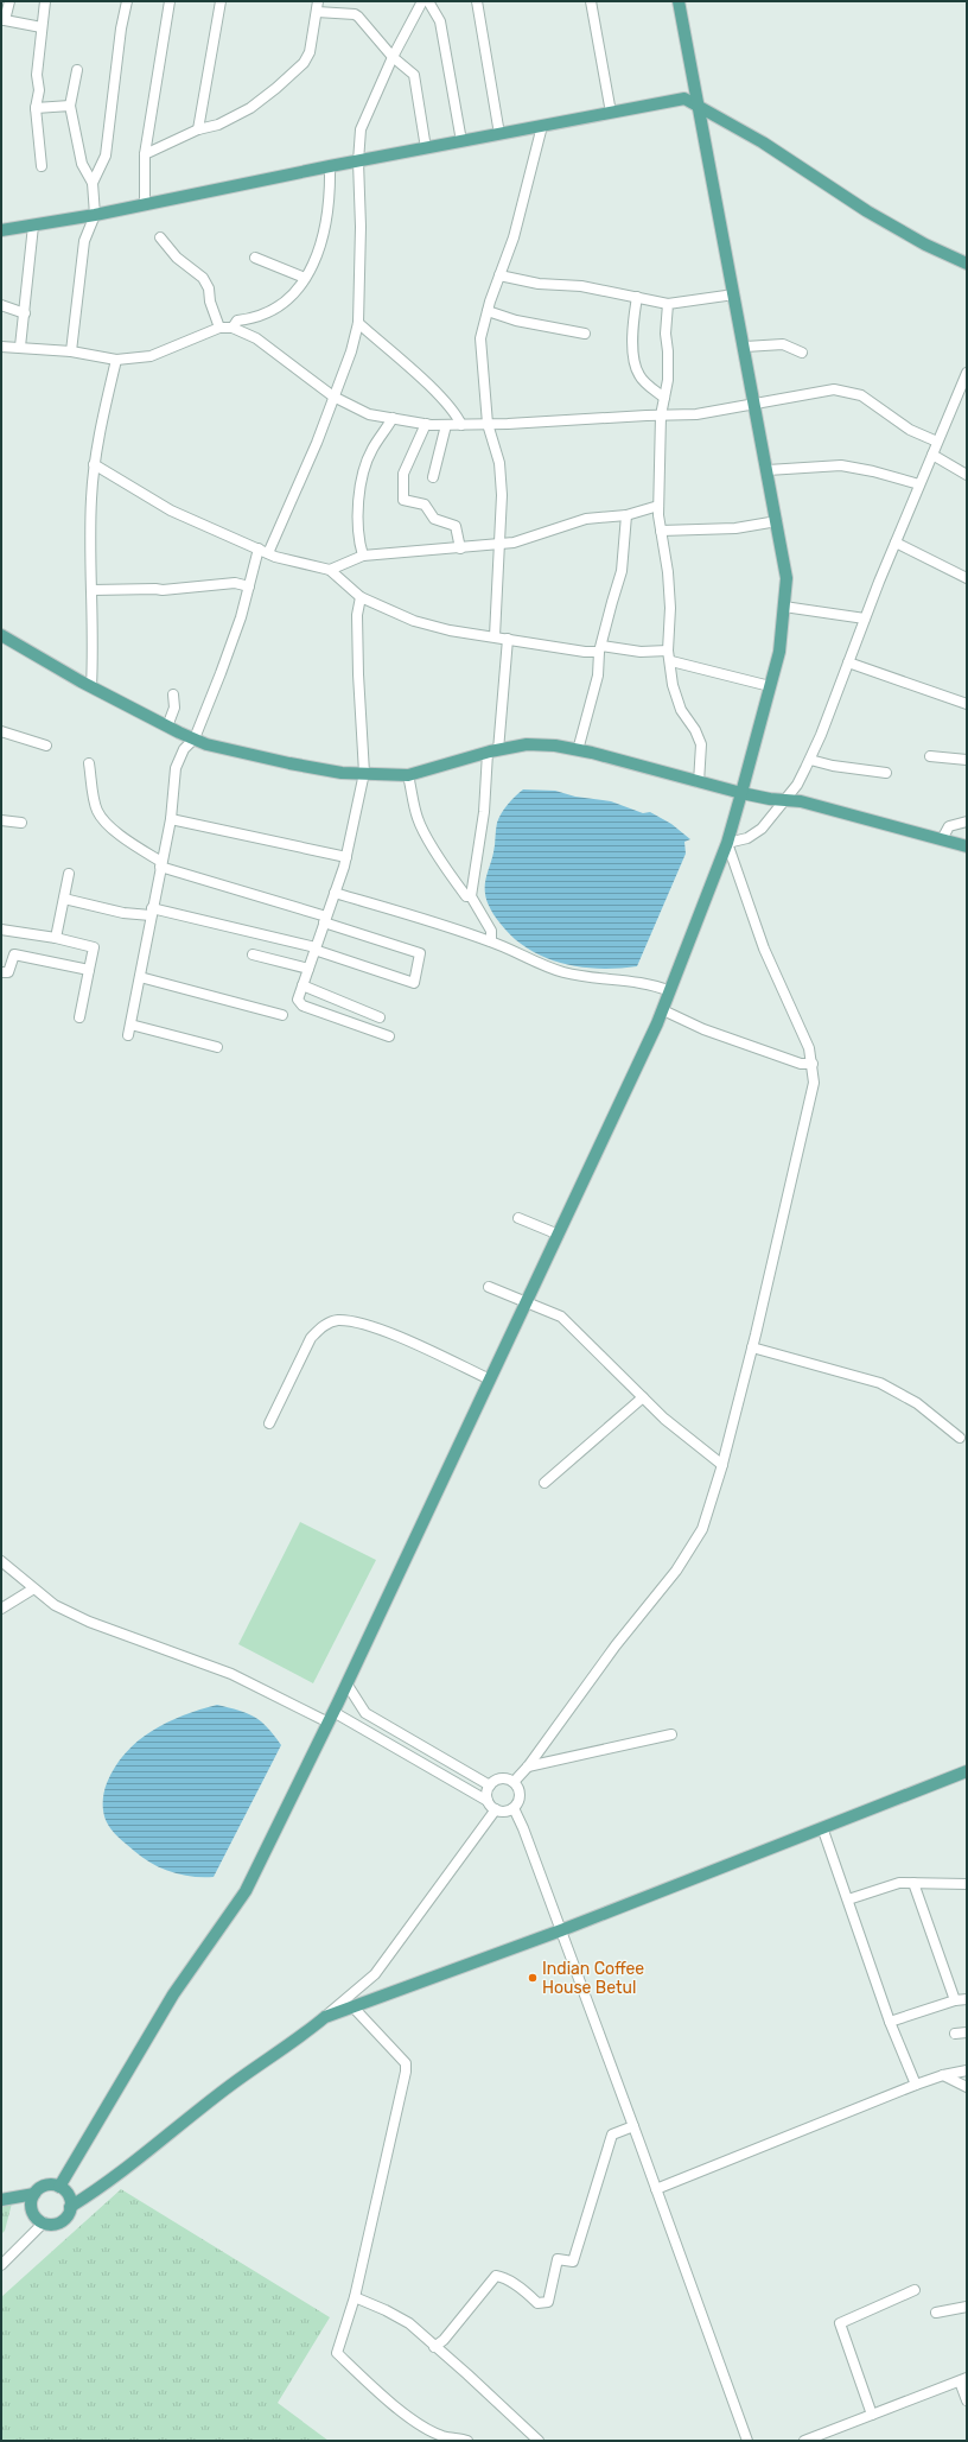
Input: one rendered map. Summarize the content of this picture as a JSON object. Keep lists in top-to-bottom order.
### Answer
{
  "places": ["Indian Coffee House Betul"]
}
